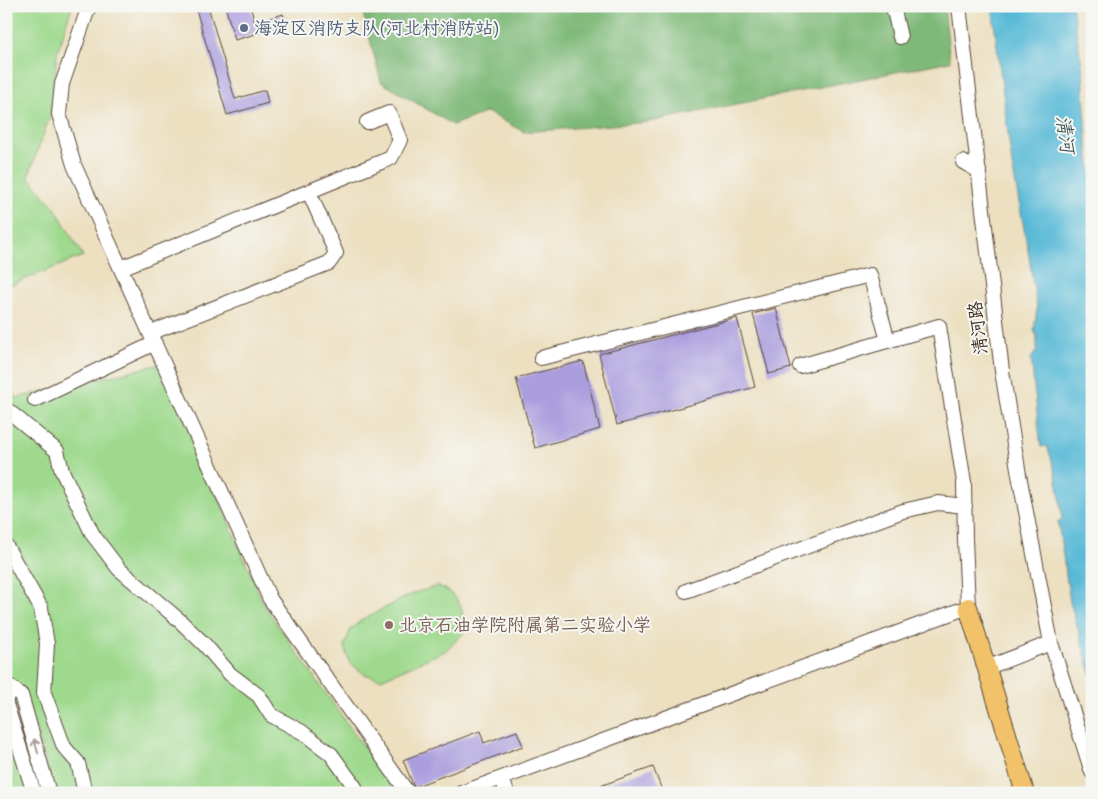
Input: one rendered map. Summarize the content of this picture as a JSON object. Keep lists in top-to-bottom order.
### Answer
{
  "streets": {
    "street": ["清河路"]
  },
  "water": ["清河"],
  "places": ["海淀区消防支队(河北村消防站)", "北京石油学院附属第二实验小学"]
}
